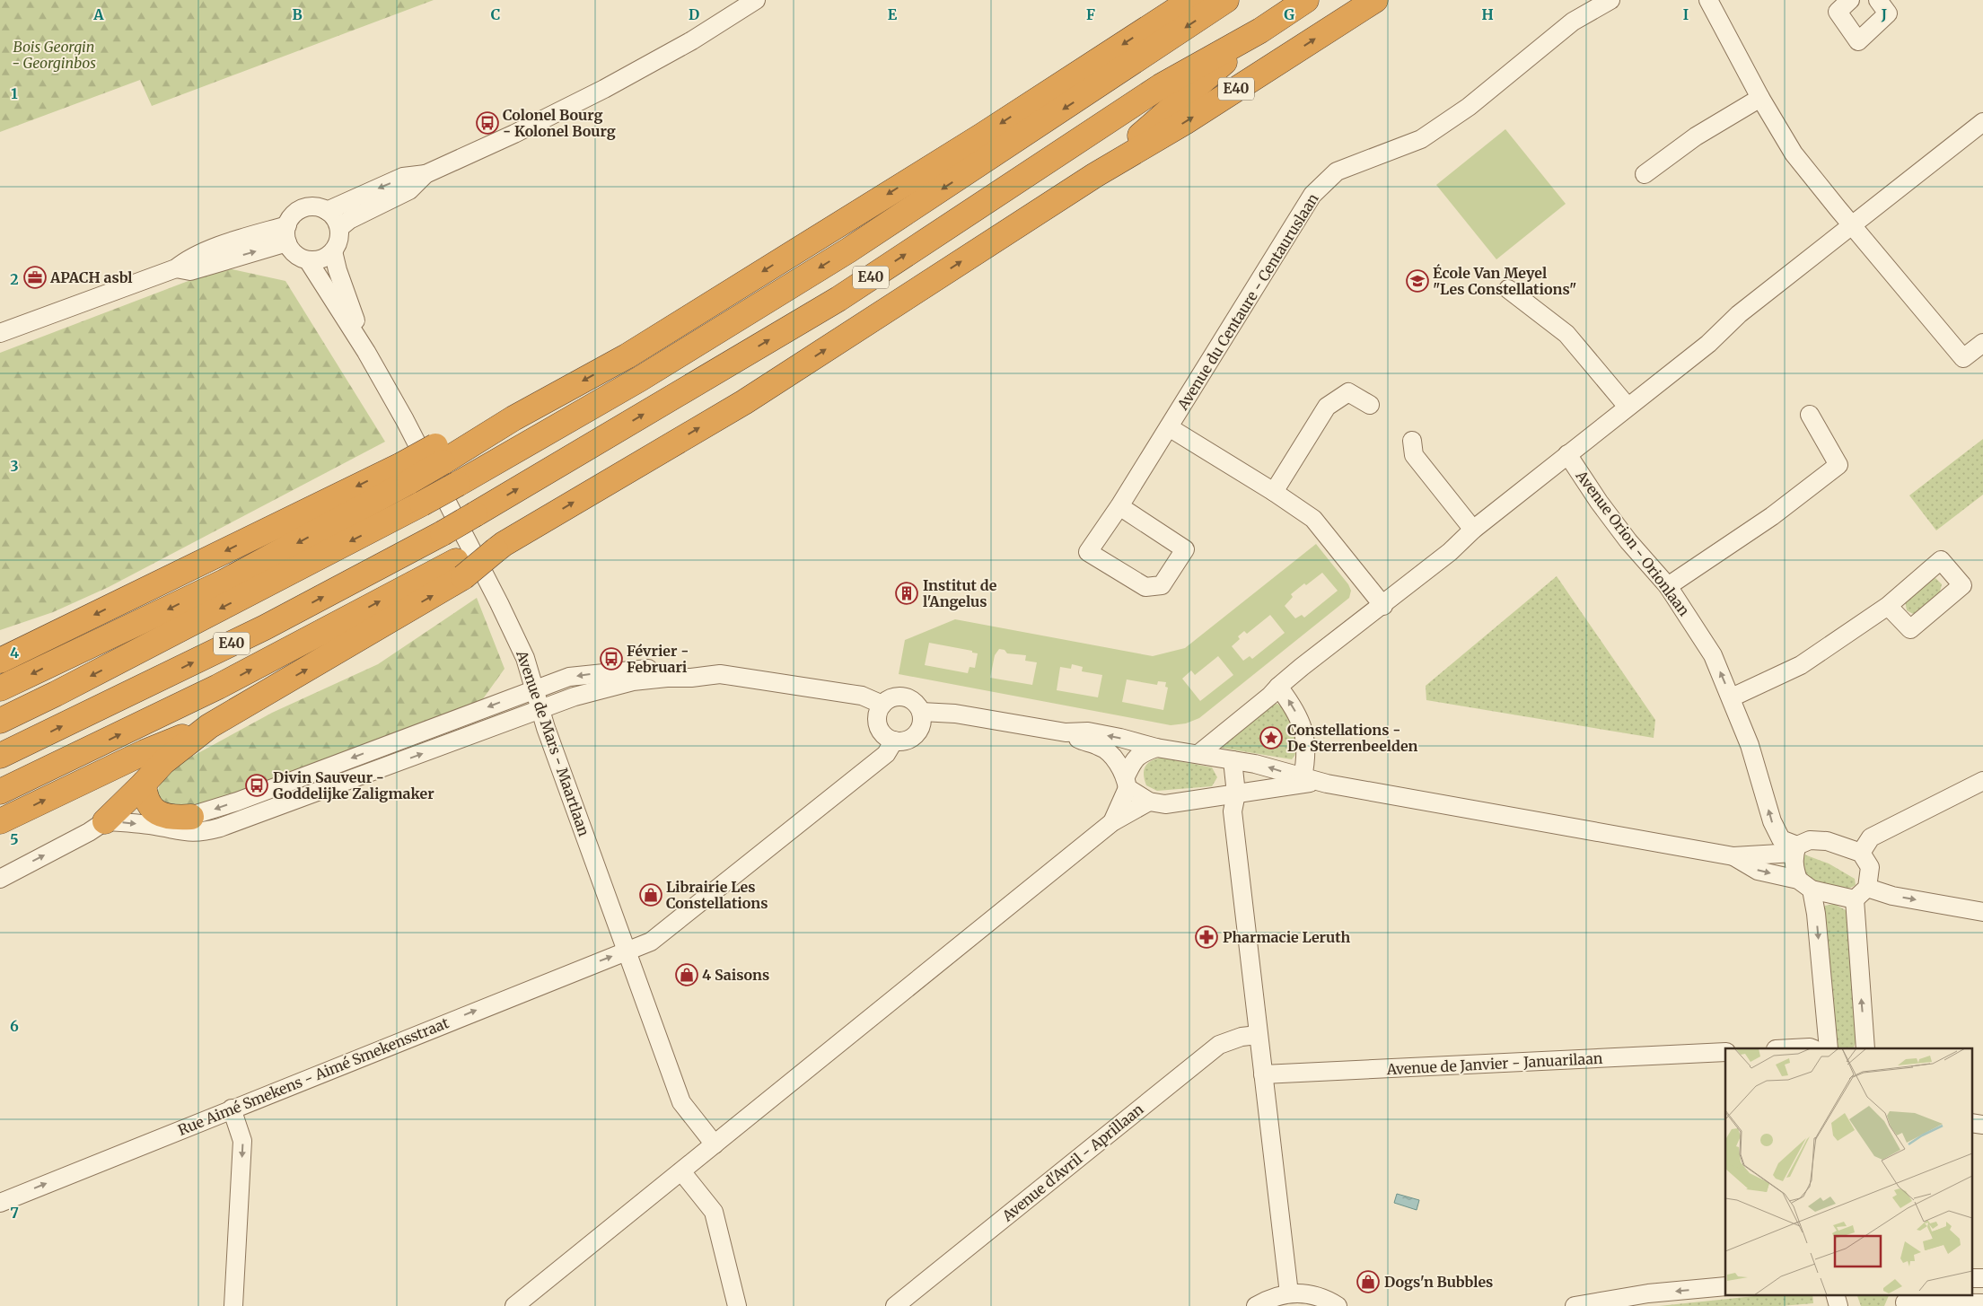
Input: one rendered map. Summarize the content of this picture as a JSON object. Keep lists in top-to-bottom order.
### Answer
{
  "streets": {
    "highway": ["E40"],
    "street": [
      "Avenue du Centaure - Centauruslaan",
      "Avenue Orion - Orionlaan",
      "Avenue de Mars - Maartlaan",
      "Avenue de Janvier - Januarilaan",
      "Rue Aimé Smekens - Aimé Smekensstraat",
      "Avenue d'Avril - Aprillaan"
    ]
  },
  "crossings": [
    ["Avenue de Mars - Maartlaan", "Rue Aimé Smekens - Aimé Smekensstraat"]
  ],
  "one_way": ["Avenue Orion - Orionlaan", "Rue Aimé Smekens - Aimé Smekensstraat"],
  "parks": ["Bois Georgin - Georginbos"],
  "places": {
    "bus stop": ["Colonel Bourg - Kolonel Bourg", "Février - Februari", "Divin Sauveur - Goddelijke Zaligmaker"],
    "office": ["APACH asbl"],
    "school or university": ["École Van Meyel \"Les Constellations\""],
    "building": ["Institut de l'Angelus"],
    "place": ["Constellations - De Sterrenbeelden"],
    "shop": ["Librairie Les Constellations", "4 Saisons", "Dogs'n Bubbles"],
    "pharmacy": ["Pharmacie Leruth"]
  },
  "grid": {
    "columns": [
      "A",
      "B",
      "C",
      "D",
      "E",
      "F",
      "G",
      "H",
      "I",
      "J"
    ],
    "rows": [
      "1",
      "2",
      "3",
      "4",
      "5",
      "6",
      "7"
    ]
  }
}
